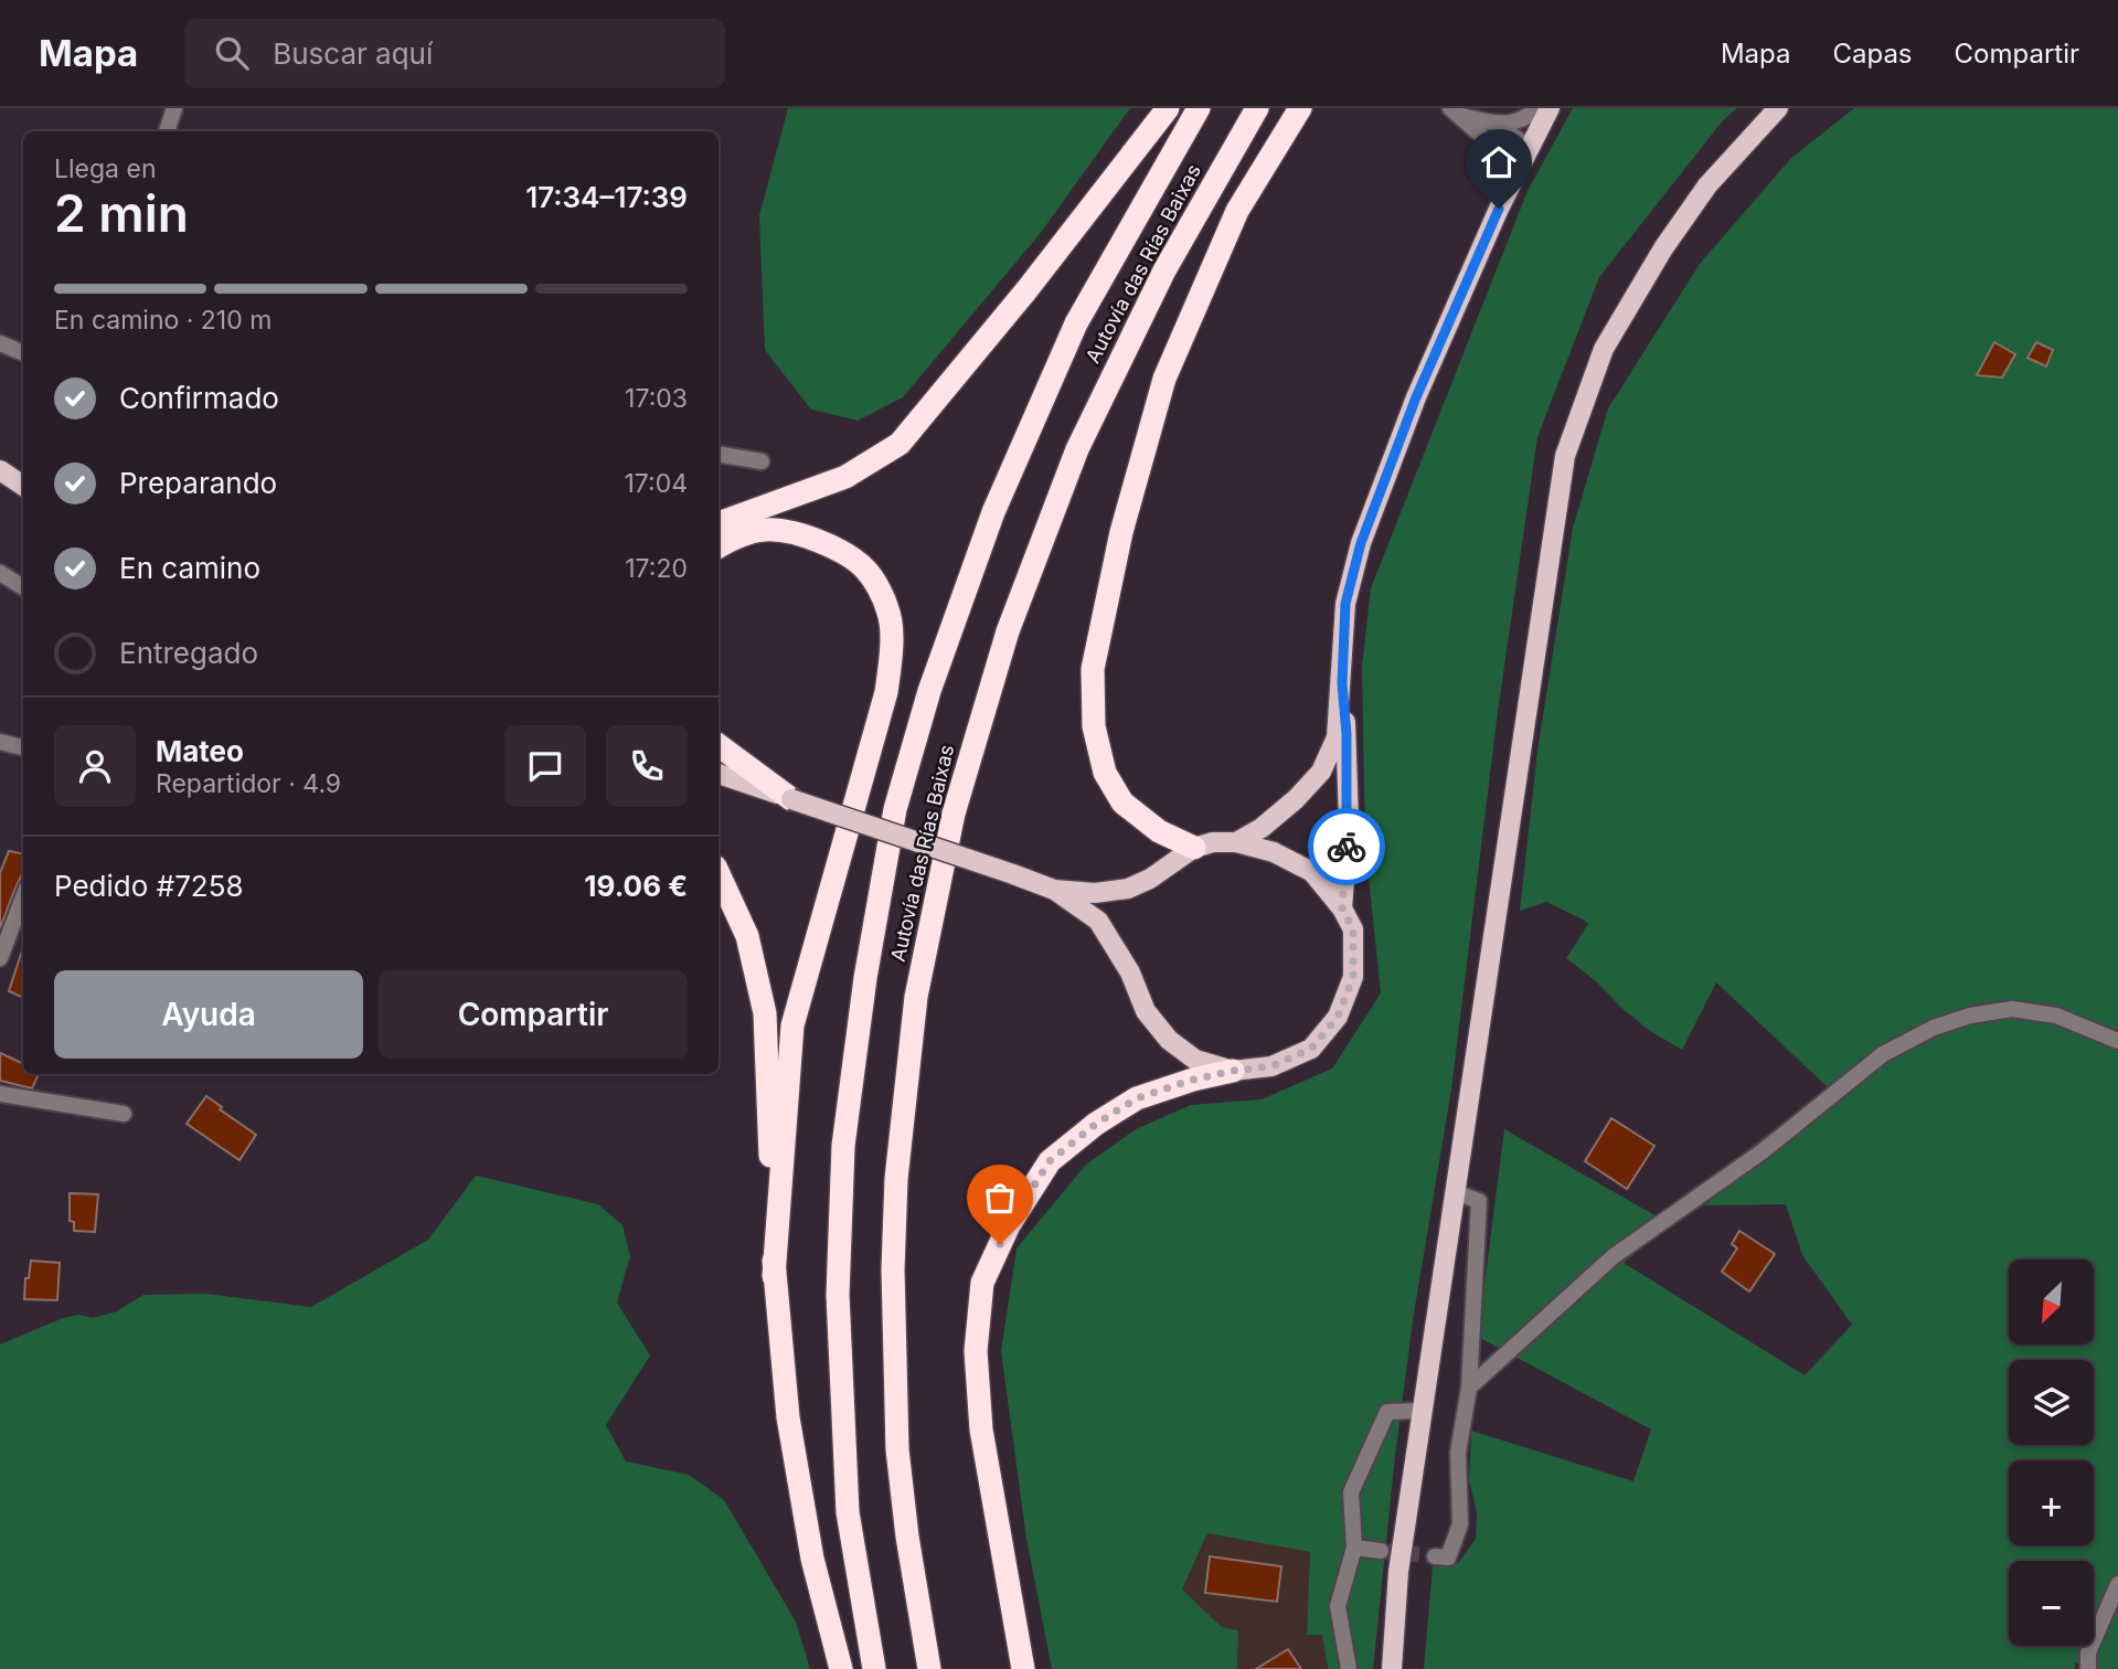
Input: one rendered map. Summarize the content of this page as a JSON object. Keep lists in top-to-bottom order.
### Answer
{
  "streets": {
    "highway": ["Autovía das Rías Baixas"]
  },
  "north": "bottom left",
  "page": {
    "header": "Mapa",
    "search": "Buscar aquí",
    "nav": ["Mapa", "Capas", "Compartir"],
    "heading": ["2 min", "Llega en", "17:34–17:39"],
    "panel": [
      "Mateo",
      "Repartidor · 4.9",
      "Pedido #7258",
      "19.06 €"
    ],
    "bar": "En camino · 210 m",
    "list": [
      ["Confirmado", "17:03"],
      ["Preparando", "17:04"],
      ["En camino", "17:20"],
      "Entregado"
    ],
    "buttons": ["Ayuda", "Compartir"],
    "map_buttons": ["+", "−"]
  }
}
